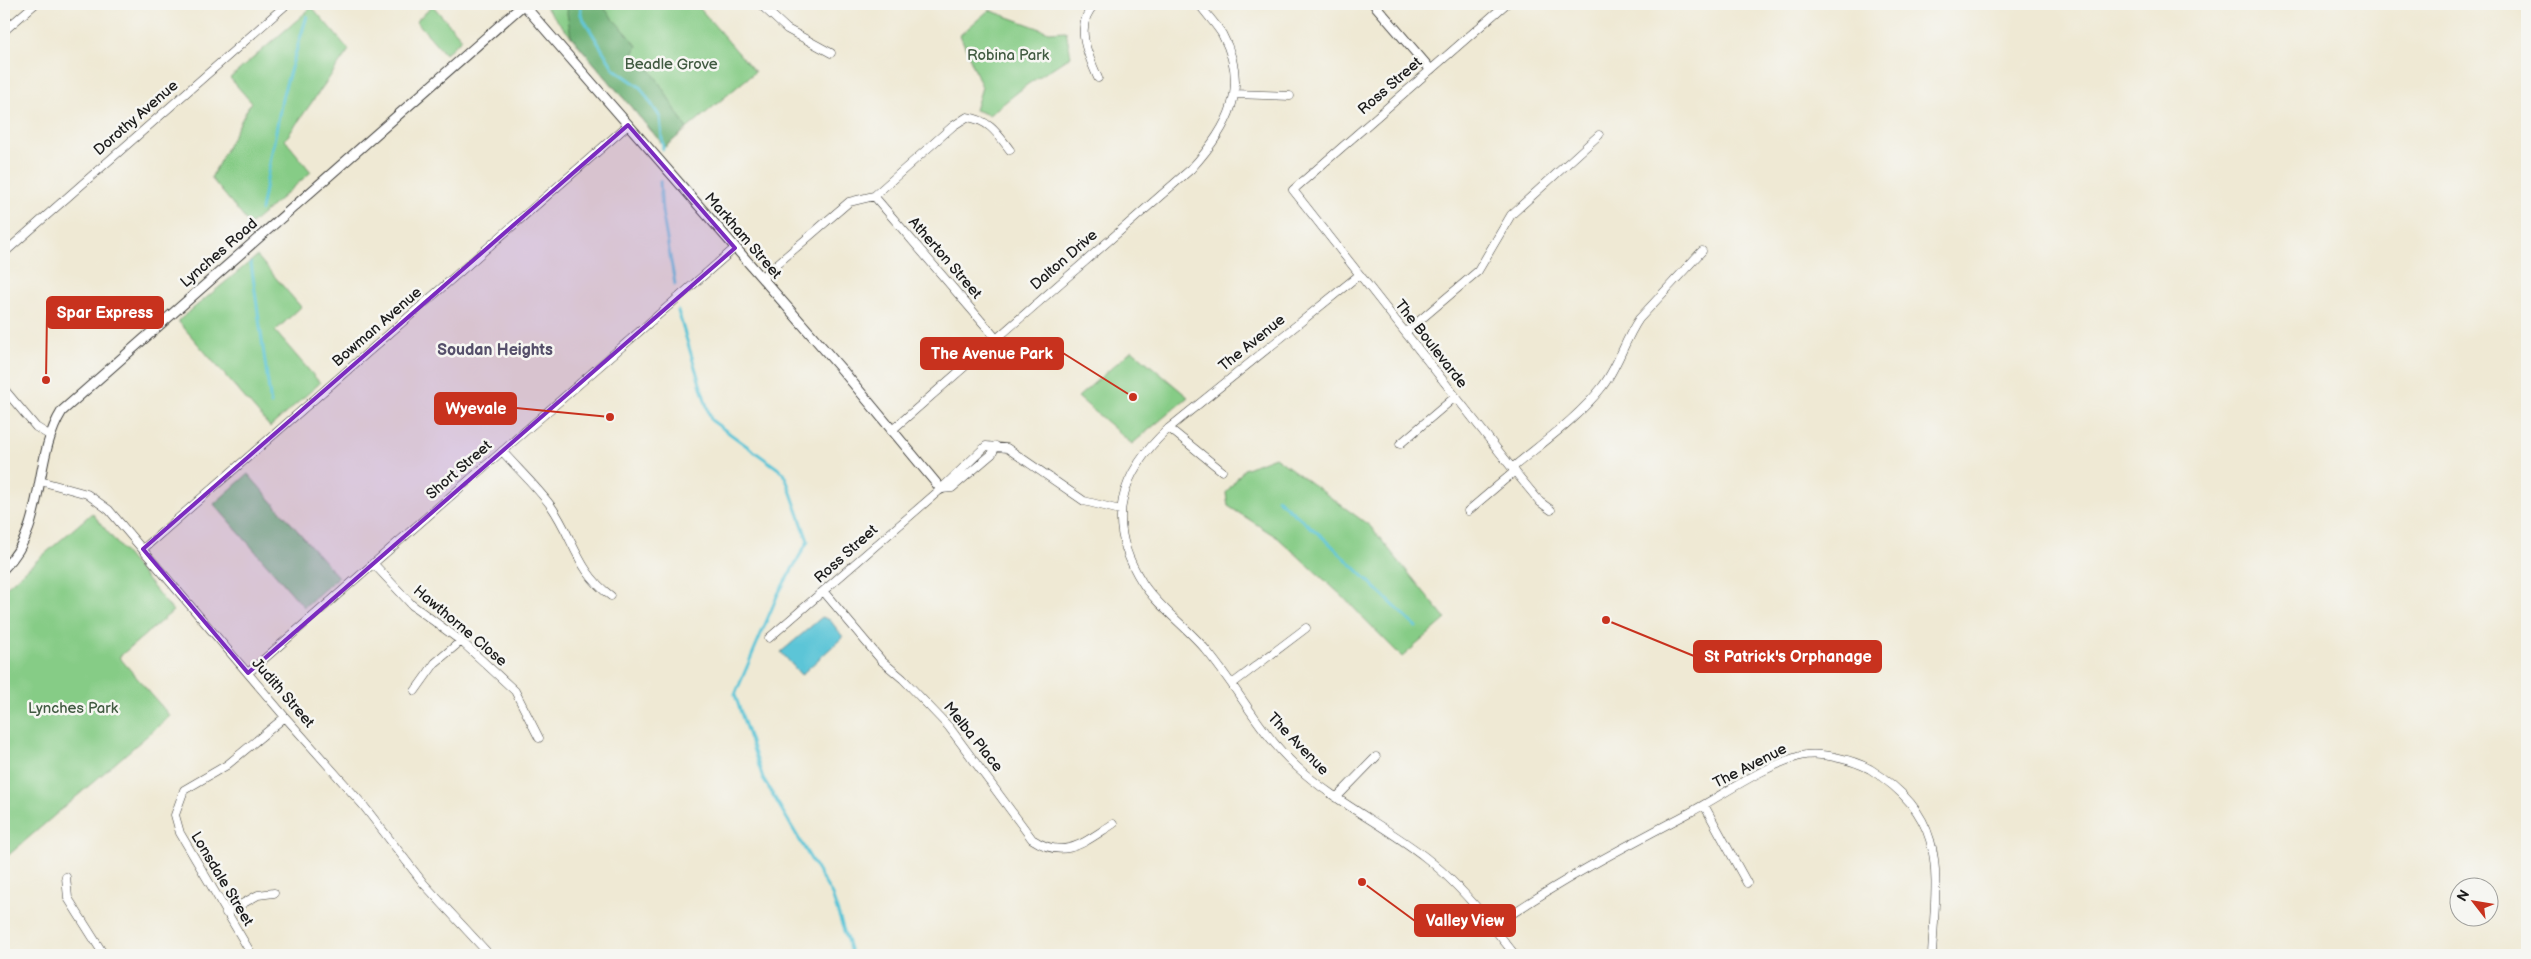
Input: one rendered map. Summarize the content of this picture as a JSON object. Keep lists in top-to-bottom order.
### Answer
{
  "streets": {
    "street": [
      "Ross Street",
      "Dorothy Avenue",
      "Markham Street",
      "Lynches Road",
      "Atherton Street",
      "Dalton Drive",
      "Bowman Avenue",
      "The Avenue",
      "The Boulevarde",
      "Short Street",
      "Hawthorne Close",
      "Judith Street",
      "Melba Place",
      "Lonsdale Street"
    ]
  },
  "crossings": [
    ["Ross Street", "Markham Street"],
    ["Ross Street", "The Avenue"],
    ["Ross Street", "The Boulevarde"],
    ["Ross Street", "Melba Place"],
    ["Markham Street", "Lynches Road"],
    ["Markham Street", "Dalton Drive"],
    ["Markham Street", "Bowman Avenue"],
    ["Markham Street", "Short Street"],
    ["Lynches Road", "Judith Street"],
    ["Atherton Street", "Dalton Drive"],
    ["Bowman Avenue", "Judith Street"],
    ["The Avenue", "The Boulevarde"],
    ["Short Street", "Hawthorne Close"],
    ["Short Street", "Judith Street"],
    ["Judith Street", "Lonsdale Street"]
  ],
  "districts": ["Soudan Heights"],
  "parks": ["Robina Park", "Beadle Grove", "Lynches Park"],
  "places": [
    "Spar Express",
    "The Avenue Park",
    "Wyevale",
    "St Patrick's Orphanage",
    "Valley View"
  ],
  "north": "top left"
}
